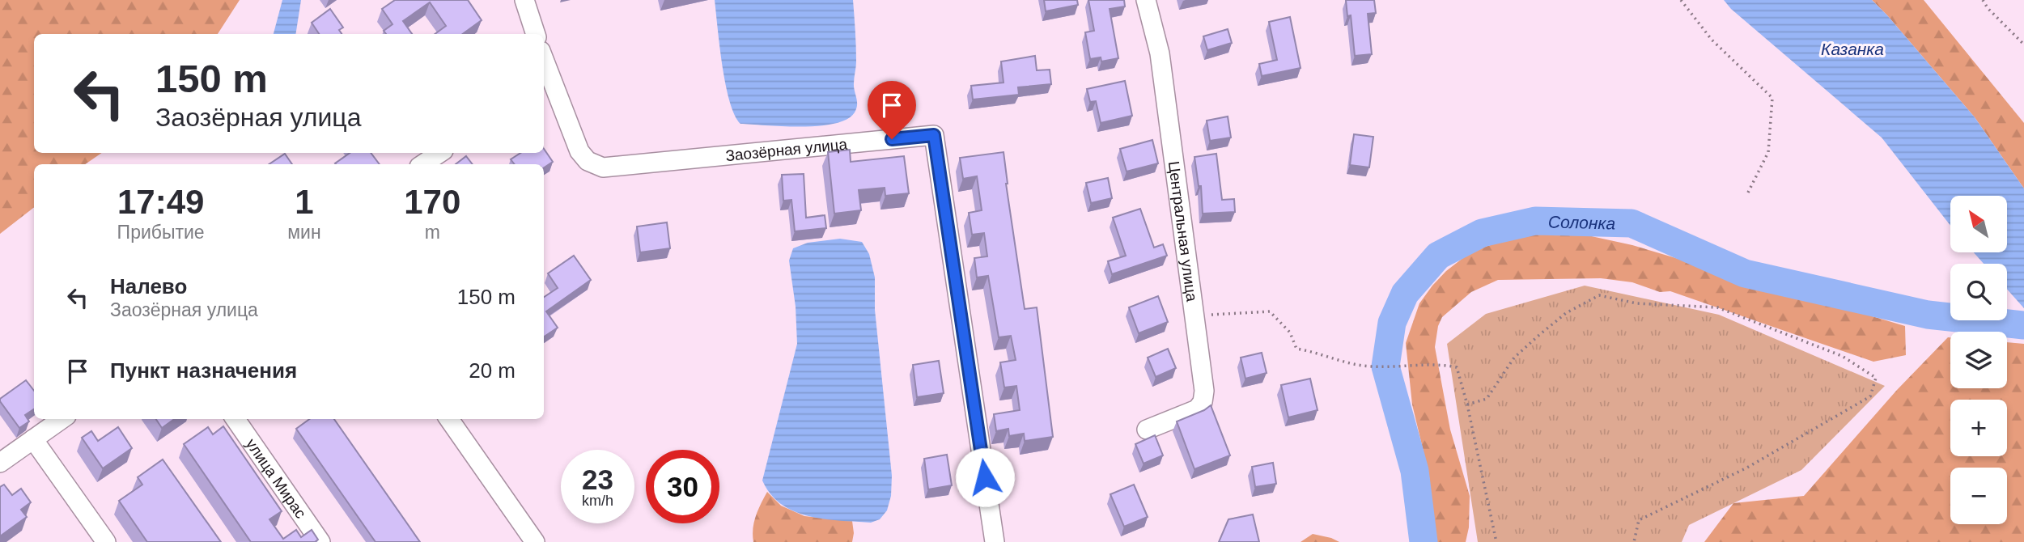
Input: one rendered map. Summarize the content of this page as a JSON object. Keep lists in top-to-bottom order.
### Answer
{
  "streets": {
    "street": ["Заозёрная улица", "Центральная улица", "улица Мирас"]
  },
  "water": ["Казанка", "Солонка"],
  "north": "top left",
  "page": {
    "turn": ["150 m", "Заозёрная улица"],
    "eta": [
      "17:49",
      "Прибытие",
      "1",
      "мин",
      "170",
      "m"
    ],
    "map_buttons": ["+", "−"],
    "list": [
      {
        "name": "Налево",
        "note": "Заозёрная улица",
        "value": "150 m"
      },
      {
        "name": "Пункт назначения",
        "value": "20 m"
      }
    ],
    "speed": "23 km/h",
    "limit": "30"
  }
}
